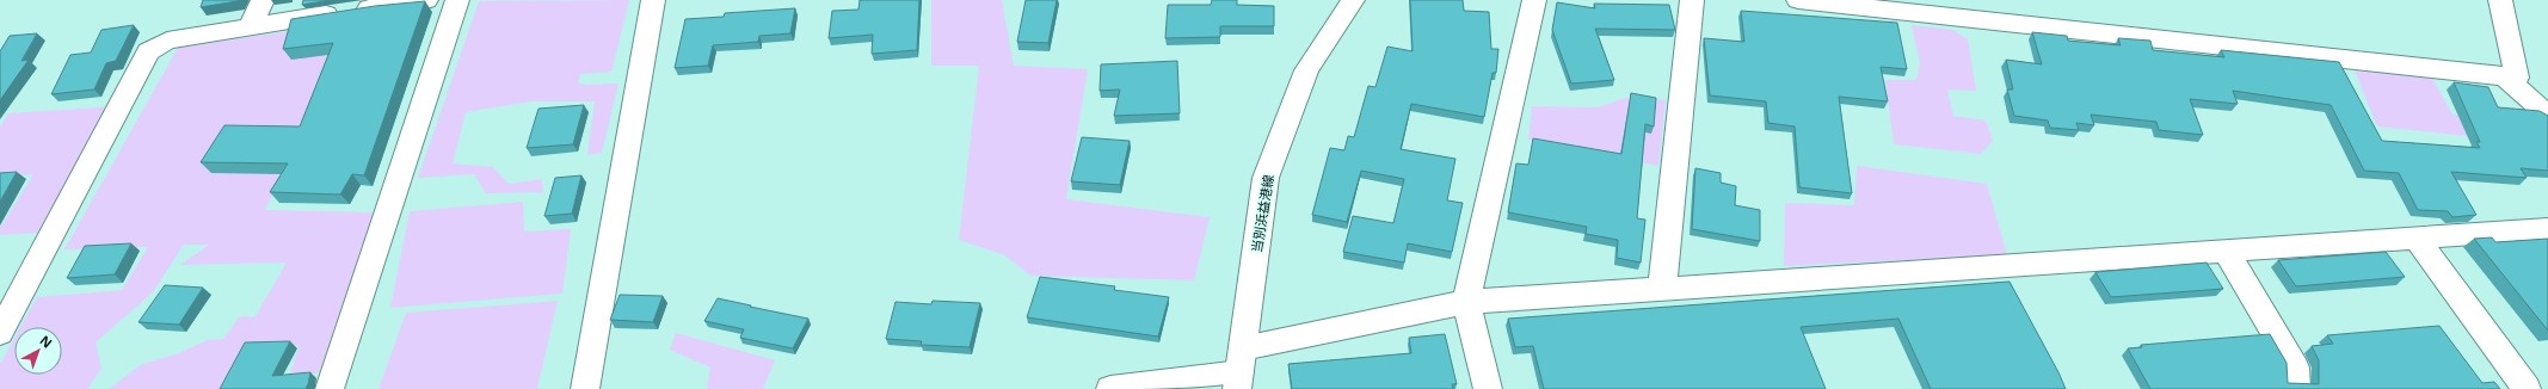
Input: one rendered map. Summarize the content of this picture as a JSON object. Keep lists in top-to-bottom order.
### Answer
{
  "streets": {
    "street": ["当別浜益港線"]
  },
  "north": "top right"
}
